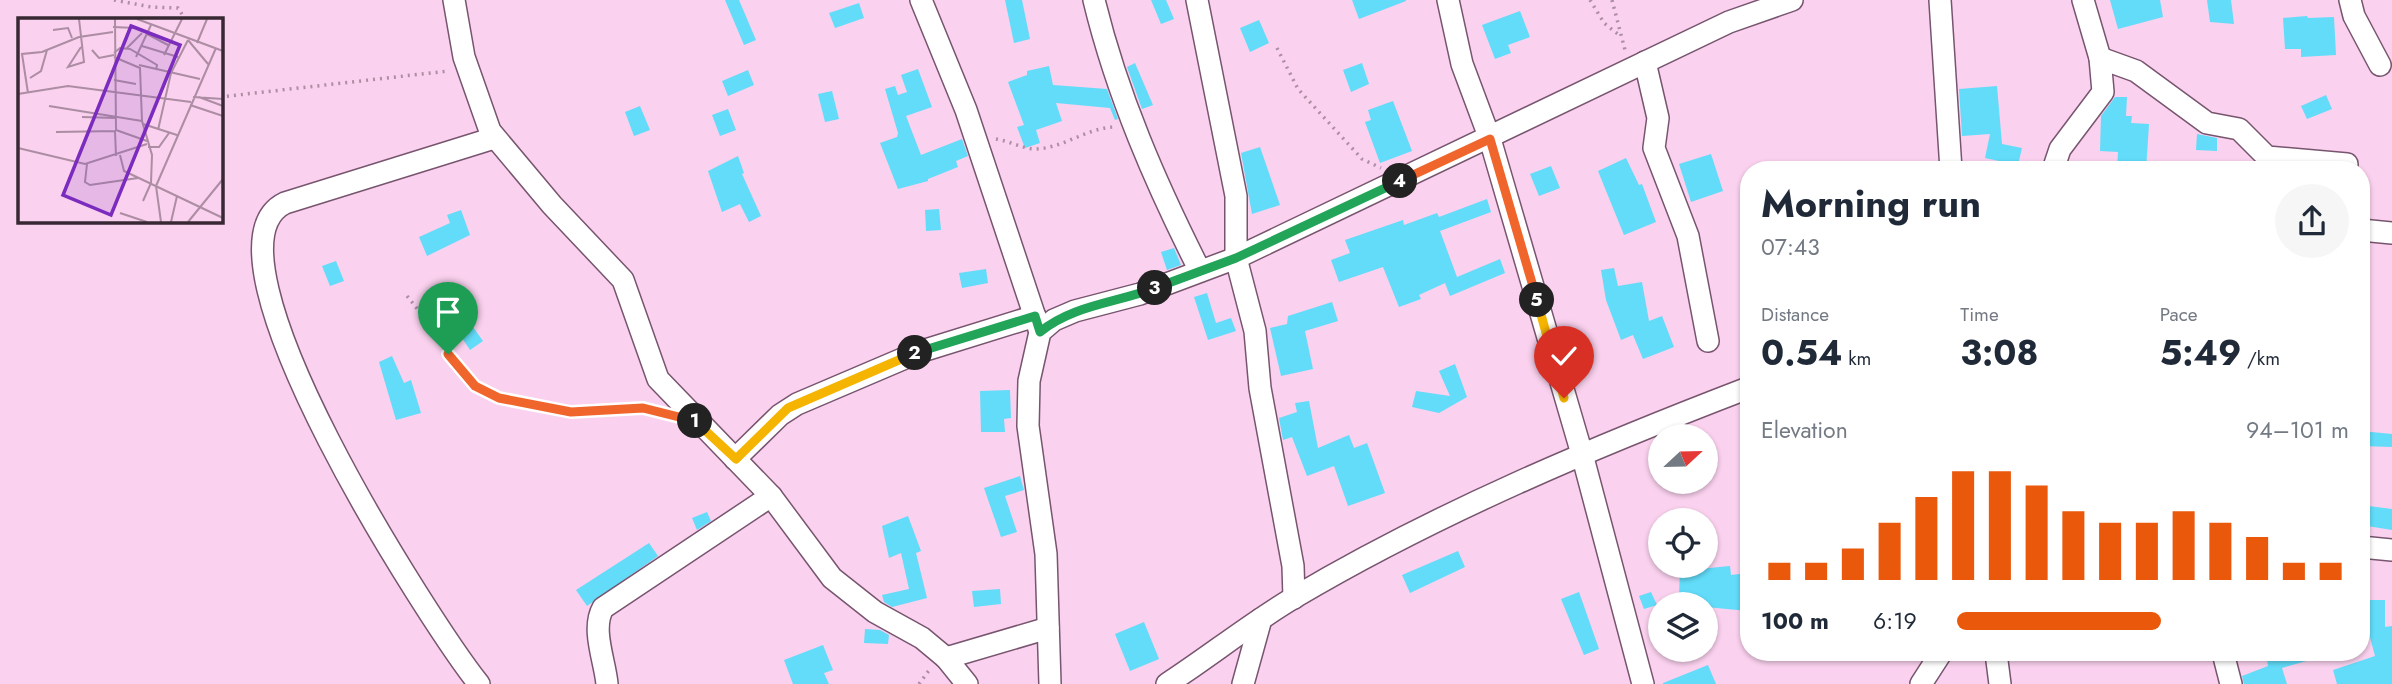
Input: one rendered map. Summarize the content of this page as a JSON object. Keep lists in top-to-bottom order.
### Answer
{
  "north": "right",
  "page": {
    "heading": ["Morning run", "07:43"],
    "pins": [
      "4",
      "3",
      "5",
      "2",
      "1"
    ],
    "stats": [
      ["Distance", "0.54 km"],
      ["Time", "3:08"],
      ["Pace", "5:49 /km"]
    ],
    "chart": ["Elevation", "94–101 m"],
    "list": [
      {
        "name": "100 m",
        "note": "6:19"
      }
    ]
  }
}
